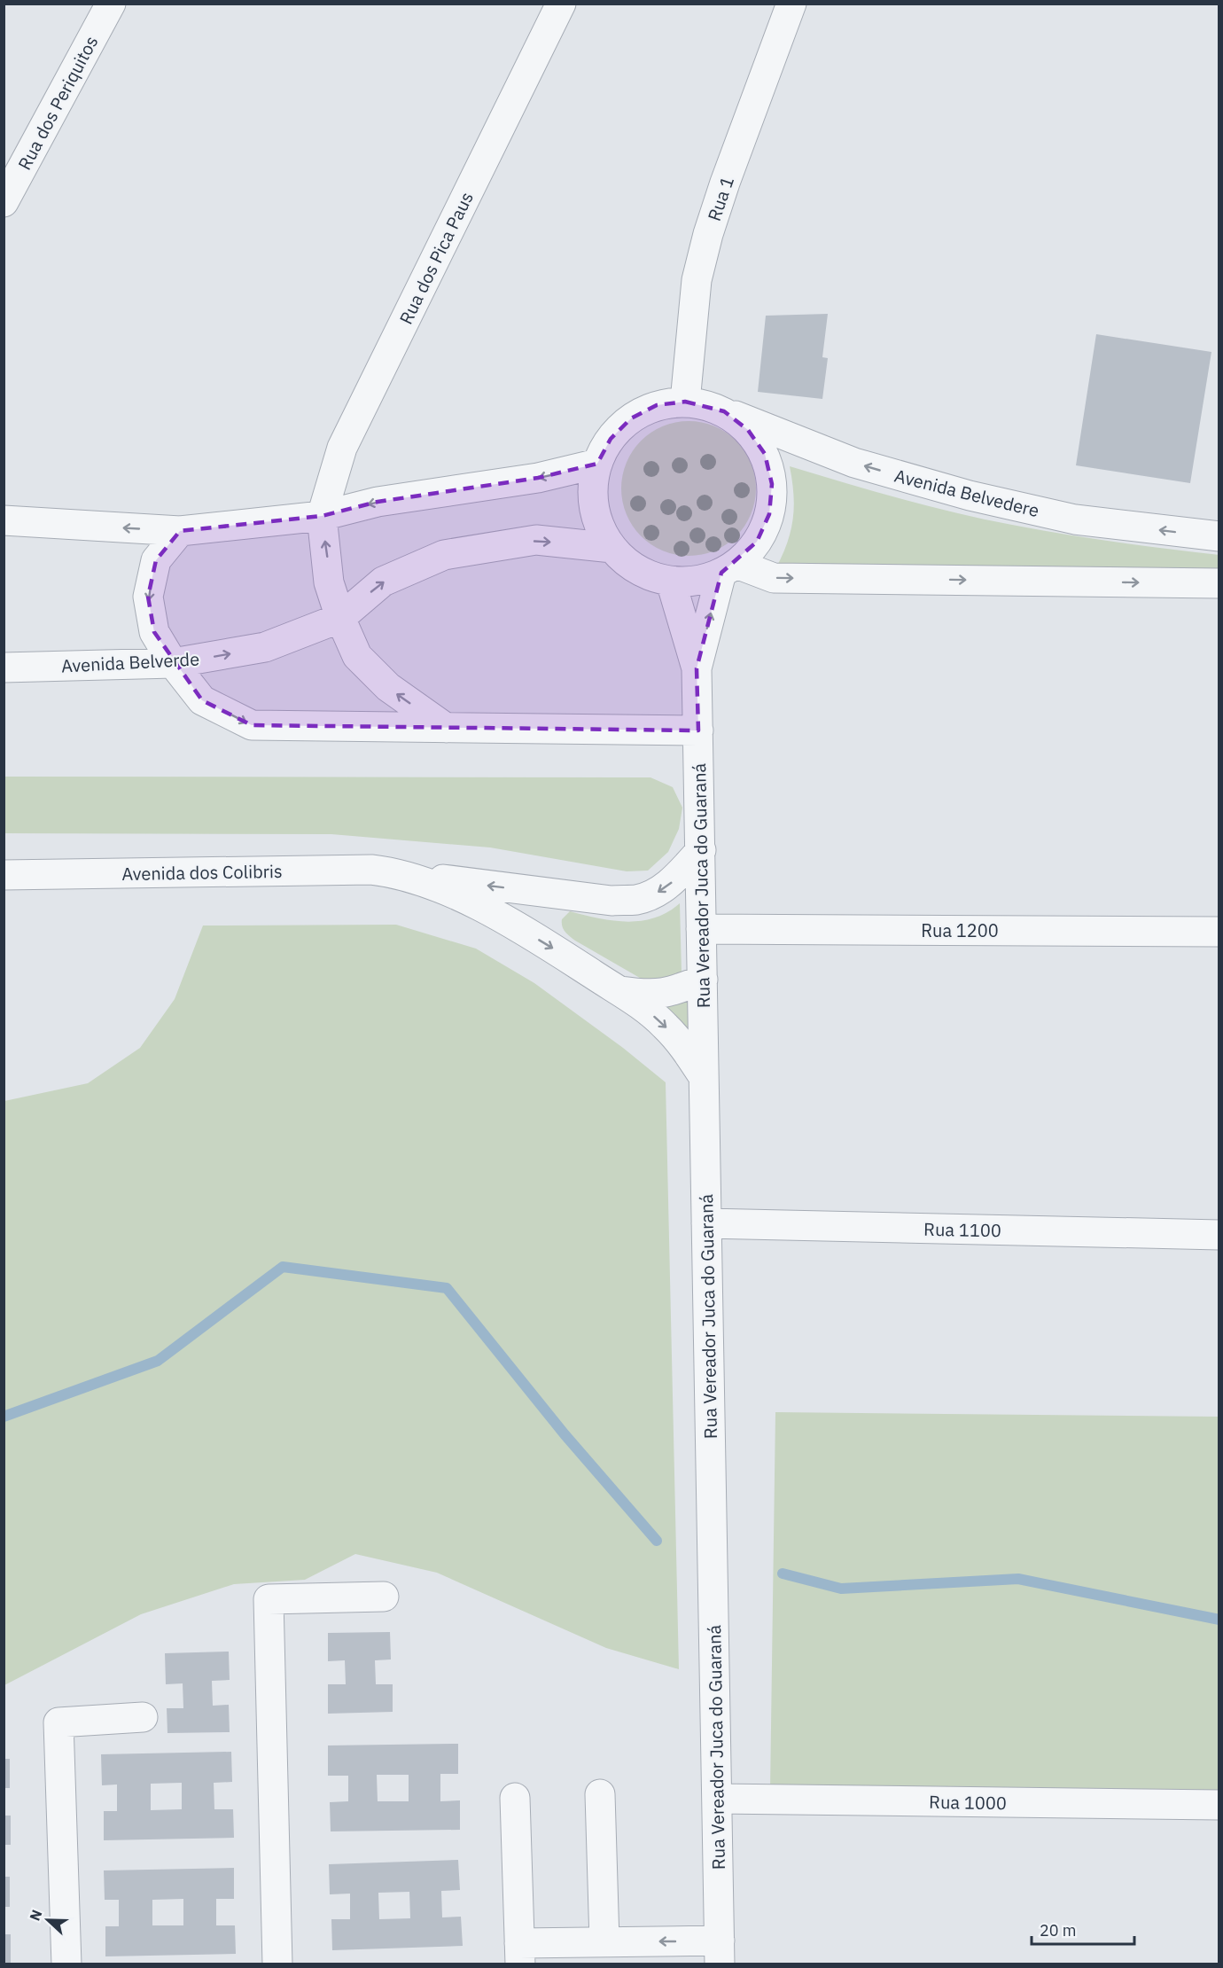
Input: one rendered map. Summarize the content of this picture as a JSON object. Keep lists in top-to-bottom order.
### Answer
{
  "streets": {
    "street": [
      "Rua dos Periquitos",
      "Rua 1",
      "Rua dos Pica Paus",
      "Avenida Belvedere",
      "Avenida Belverde",
      "Avenida dos Colibris",
      "Rua Vereador Juca do Guaraná",
      "Rua 1200",
      "Rua 1100",
      "Rua 1000"
    ]
  },
  "crossings": [
    ["Rua 1", "Avenida Belvedere"],
    ["Rua 1", "Avenida Belverde"],
    ["Rua 1", "Rua Vereador Juca do Guaraná"],
    ["Avenida Belvedere", "Avenida Belverde"],
    ["Avenida Belvedere", "Rua Vereador Juca do Guaraná"],
    ["Avenida Belverde", "Rua Vereador Juca do Guaraná"],
    ["Avenida dos Colibris", "Rua Vereador Juca do Guaraná"],
    ["Rua Vereador Juca do Guaraná", "Rua 1200"],
    ["Rua Vereador Juca do Guaraná", "Rua 1100"],
    ["Rua Vereador Juca do Guaraná", "Rua 1000"]
  ],
  "scale_bar": "20 m",
  "north": "left"
}
